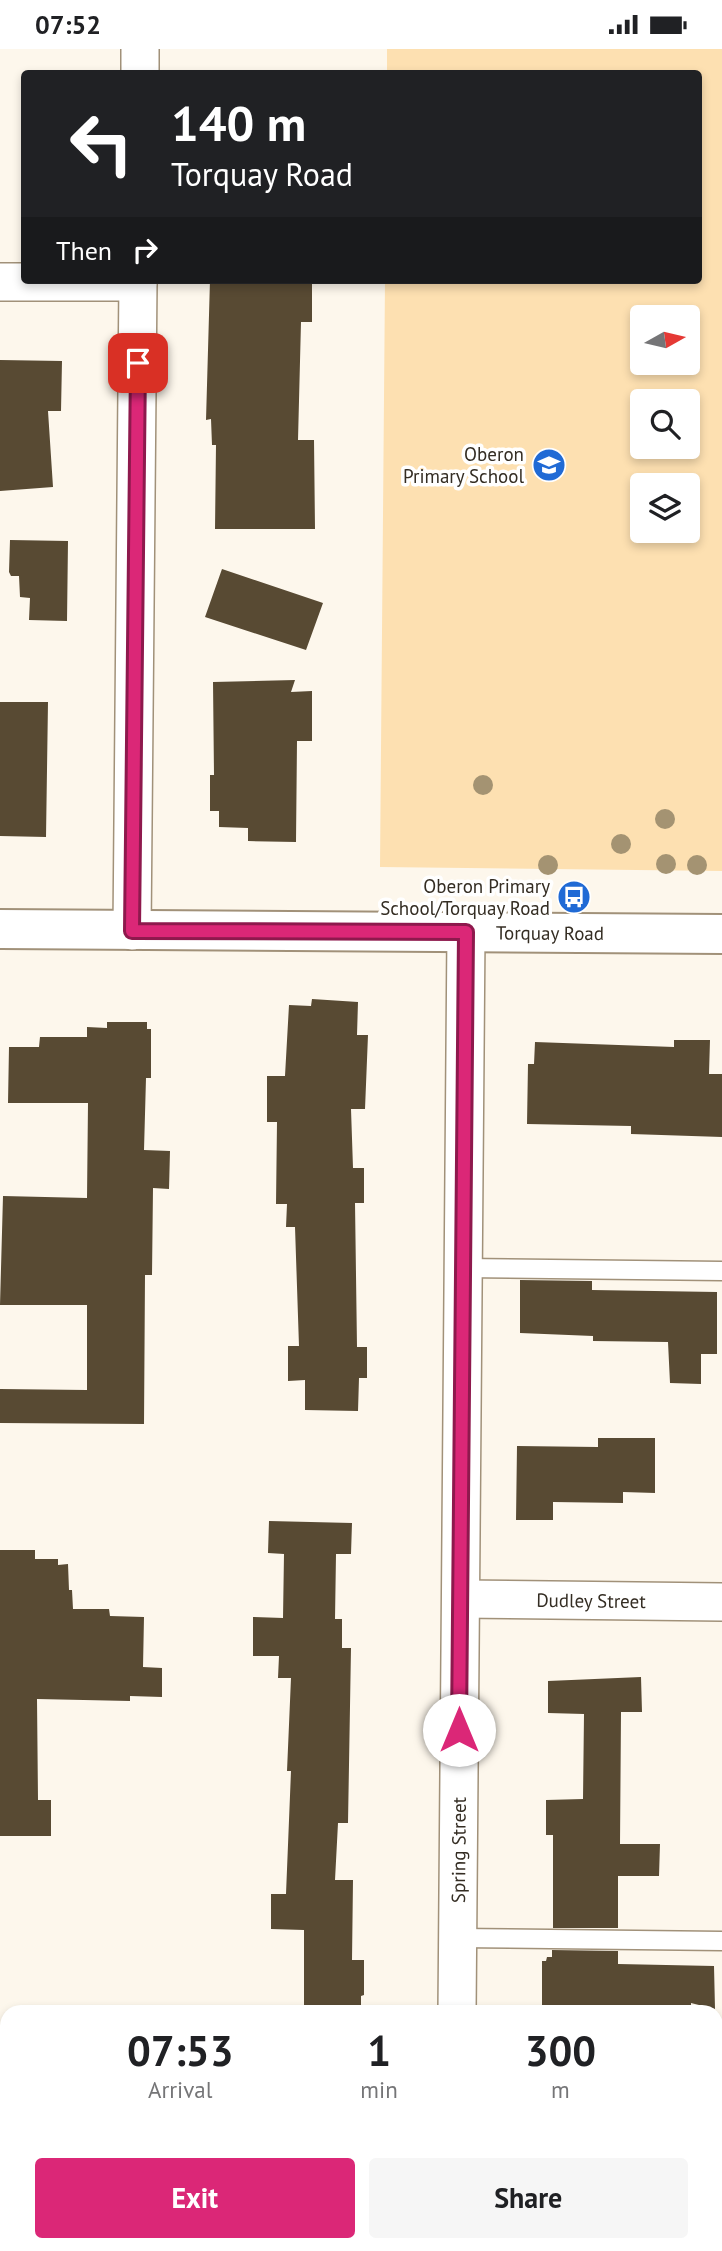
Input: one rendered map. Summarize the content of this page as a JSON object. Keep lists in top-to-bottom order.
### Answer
{
  "streets": {
    "street": ["Torquay Road", "Dudley Street", "Spring Street"]
  },
  "crossings": [
    ["Torquay Road", "Spring Street"],
    ["Dudley Street", "Spring Street"]
  ],
  "places": {
    "school or university": ["Oberon Primary School"],
    "bus stop": ["Oberon Primary School/Torquay Road"]
  },
  "north": "right",
  "page": {
    "status": "07:52",
    "turn": ["140 m", "Torquay Road"],
    "then": "Then",
    "eta": [
      "07:53",
      "Arrival",
      "1",
      "min",
      "300",
      "m"
    ],
    "buttons": ["Exit", "Share"]
  }
}
